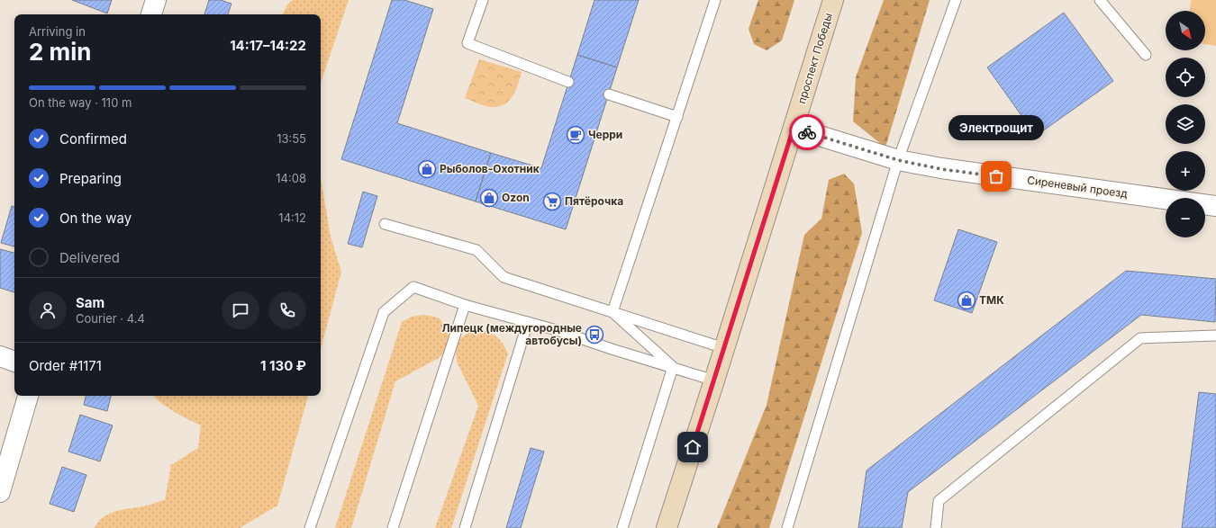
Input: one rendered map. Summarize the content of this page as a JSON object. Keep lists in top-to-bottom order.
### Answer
{
  "streets": {
    "main road": ["проспект Победы"],
    "street": ["Сиреневый проезд"]
  },
  "crossings": [
    ["проспект Победы", "Сиреневый проезд"]
  ],
  "places": {
    "cafe": ["Черри"],
    "shop": ["Рыболов-Охотник", "Ozon", "ТМК"],
    "other": ["Электрощит"],
    "supermarket": ["Пятёрочка"],
    "bus stop": ["Липецк (междугородные автобусы)"]
  },
  "north": "bottom right",
  "page": {
    "map_buttons": ["+", "−"],
    "heading": ["2 min", "Arriving in", "14:17–14:22"],
    "panel": [
      "Sam",
      "Courier · 4.4",
      "Order #1171",
      "1 130 ₽"
    ],
    "bar": "On the way · 110 m",
    "bubble": "Электрощит",
    "list": [
      ["Confirmed", "13:55"],
      ["Preparing", "14:08"],
      ["On the way", "14:12"],
      "Delivered"
    ]
  }
}
